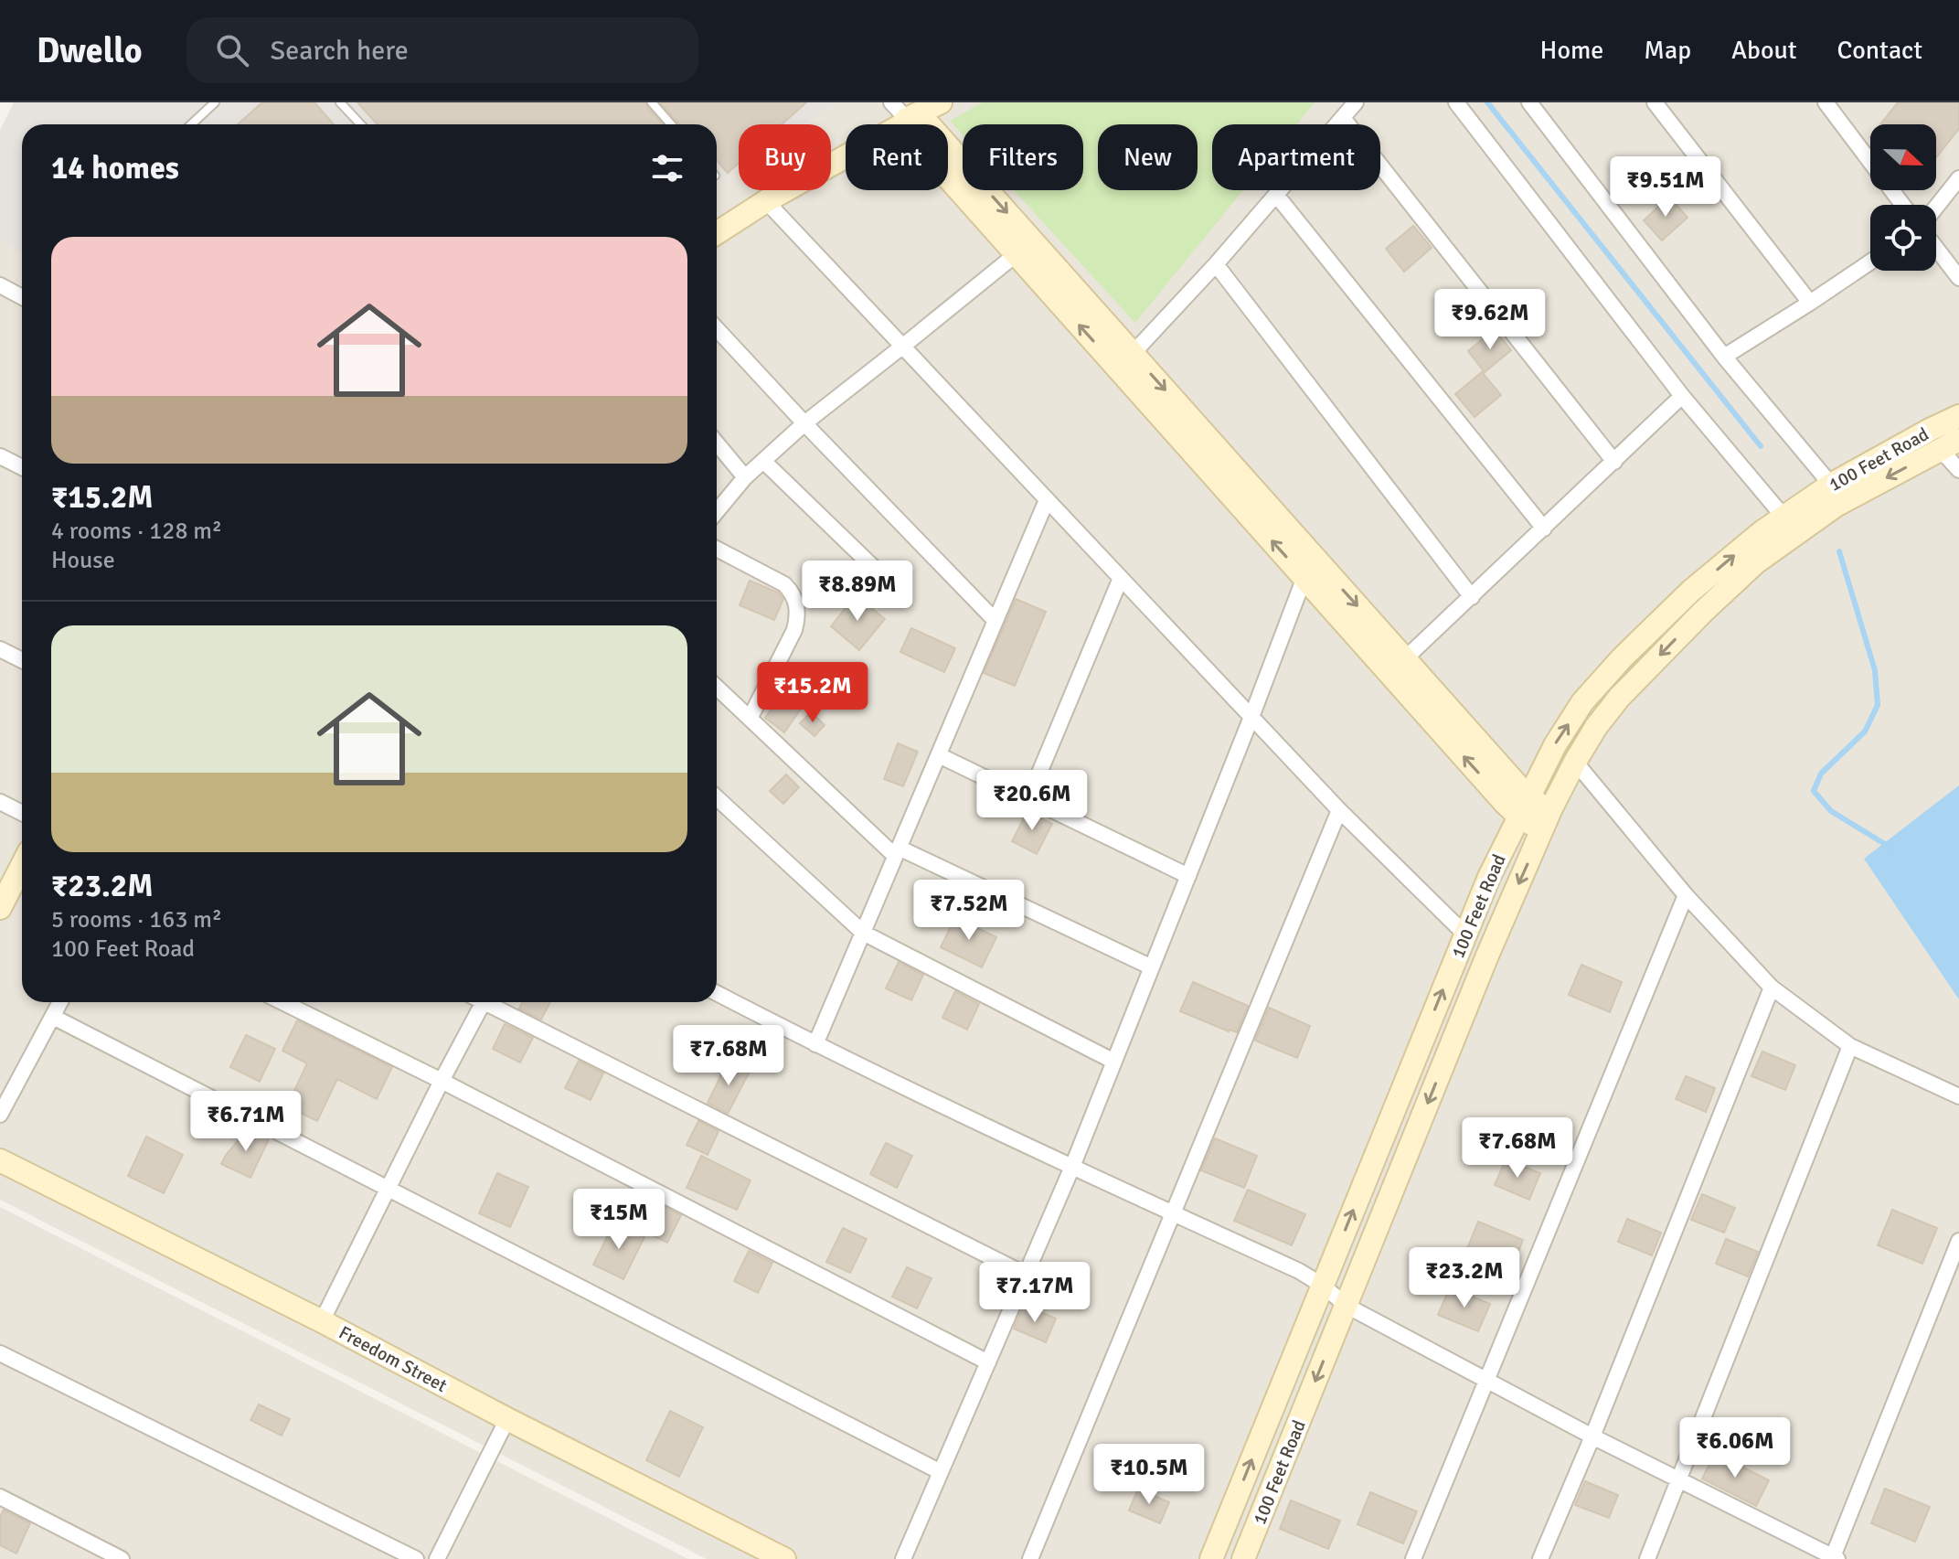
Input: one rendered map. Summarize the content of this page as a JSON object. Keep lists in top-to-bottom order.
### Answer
{
  "streets": {
    "main road": ["100 Feet Road", "Freedom Street"]
  },
  "north": "right",
  "page": {
    "header": "Dwello",
    "search": "Search here",
    "nav": [
      "Home",
      "Map",
      "About",
      "Contact"
    ],
    "chip": [
      "Buy",
      "Rent",
      "Filters",
      "New",
      "Apartment"
    ],
    "heading": "14 homes",
    "price": [
      "₹9.51M",
      "₹9.62M",
      "₹8.89M",
      "₹15.2M",
      "₹20.6M",
      "₹7.52M",
      "₹7.68M",
      "₹6.71M",
      "₹7.68M",
      "₹15M",
      "₹23.2M",
      "₹7.17M",
      "₹6.06M",
      "₹10.5M"
    ],
    "list": [
      {
        "name": "₹15.2M",
        "note": "4 rooms · 128 m² · House"
      },
      {
        "name": "₹23.2M",
        "note": "5 rooms · 163 m² · 100 Feet Road"
      }
    ]
  }
}
